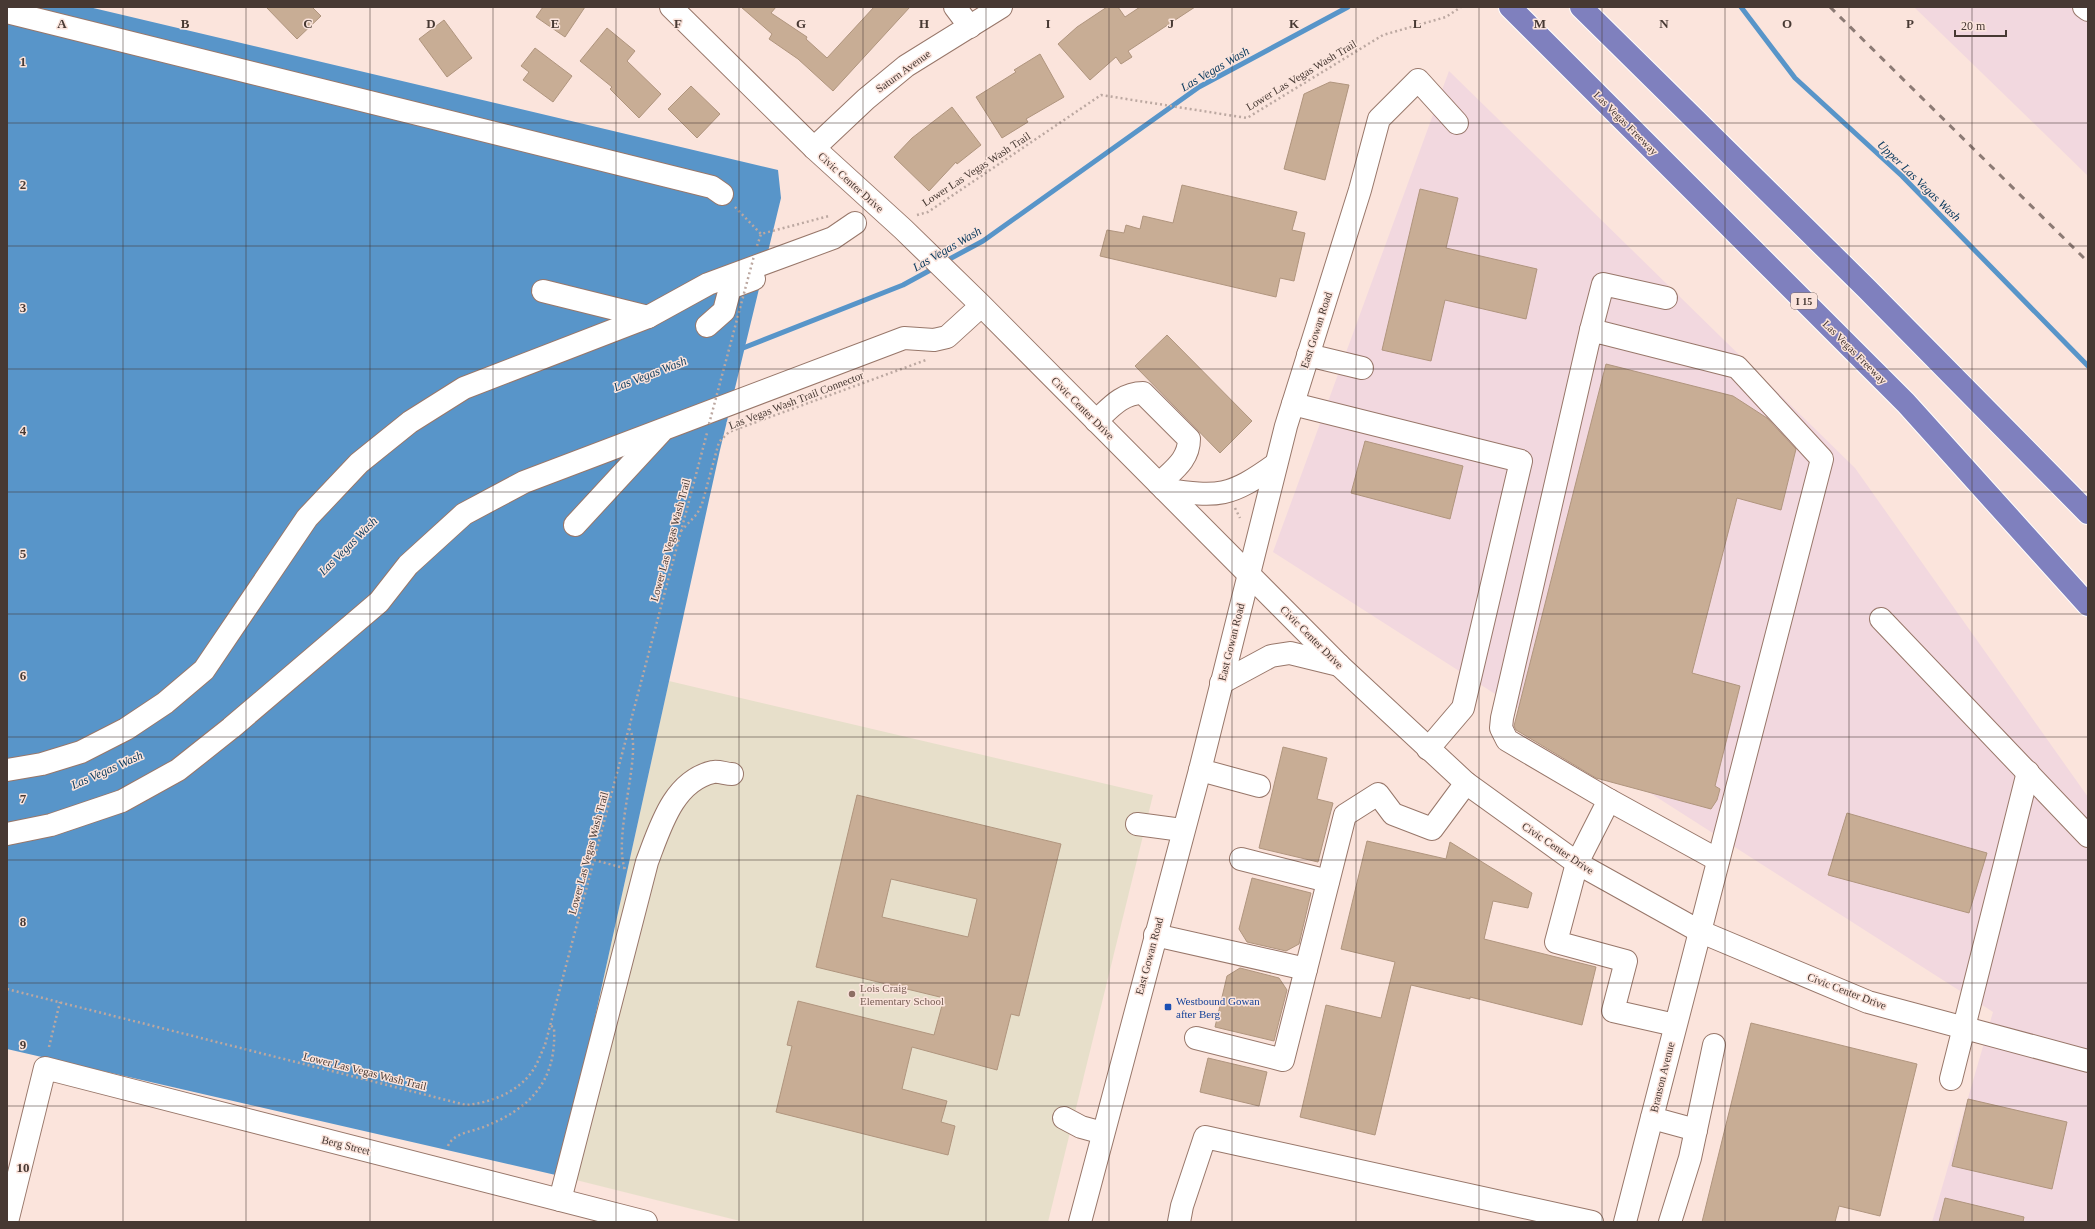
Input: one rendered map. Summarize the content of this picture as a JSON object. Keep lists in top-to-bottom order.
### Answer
{
  "streets": {
    "highway": ["Las Vegas Freeway", "I 15"],
    "street": [
      "Saturn Avenue",
      "Civic Center Drive",
      "East Gowan Road",
      "Branson Avenue",
      "Berg Street"
    ],
    "path": ["Lower Las Vegas Wash Trail", "Las Vegas Wash Trail Connector"]
  },
  "crossings": [
    ["Saturn Avenue", "Civic Center Drive"],
    ["Lower Las Vegas Wash Trail", "Civic Center Drive"],
    ["Lower Las Vegas Wash Trail", "Las Vegas Wash Trail Connector"],
    ["Civic Center Drive", "East Gowan Road"],
    ["Civic Center Drive", "Branson Avenue"]
  ],
  "water": ["Las Vegas Wash", "Upper Las Vegas Wash"],
  "places": {
    "other": ["Lois Craig Elementary School"],
    "transit": ["Westbound Gowan after Berg"]
  },
  "scale_bar": "20 m",
  "grid": {
    "columns": [
      "A",
      "B",
      "C",
      "D",
      "E",
      "F",
      "G",
      "H",
      "I",
      "J",
      "K",
      "L",
      "M",
      "N",
      "O",
      "P"
    ],
    "rows": [
      "1",
      "2",
      "3",
      "4",
      "5",
      "6",
      "7",
      "8",
      "9",
      "10"
    ]
  }
}
